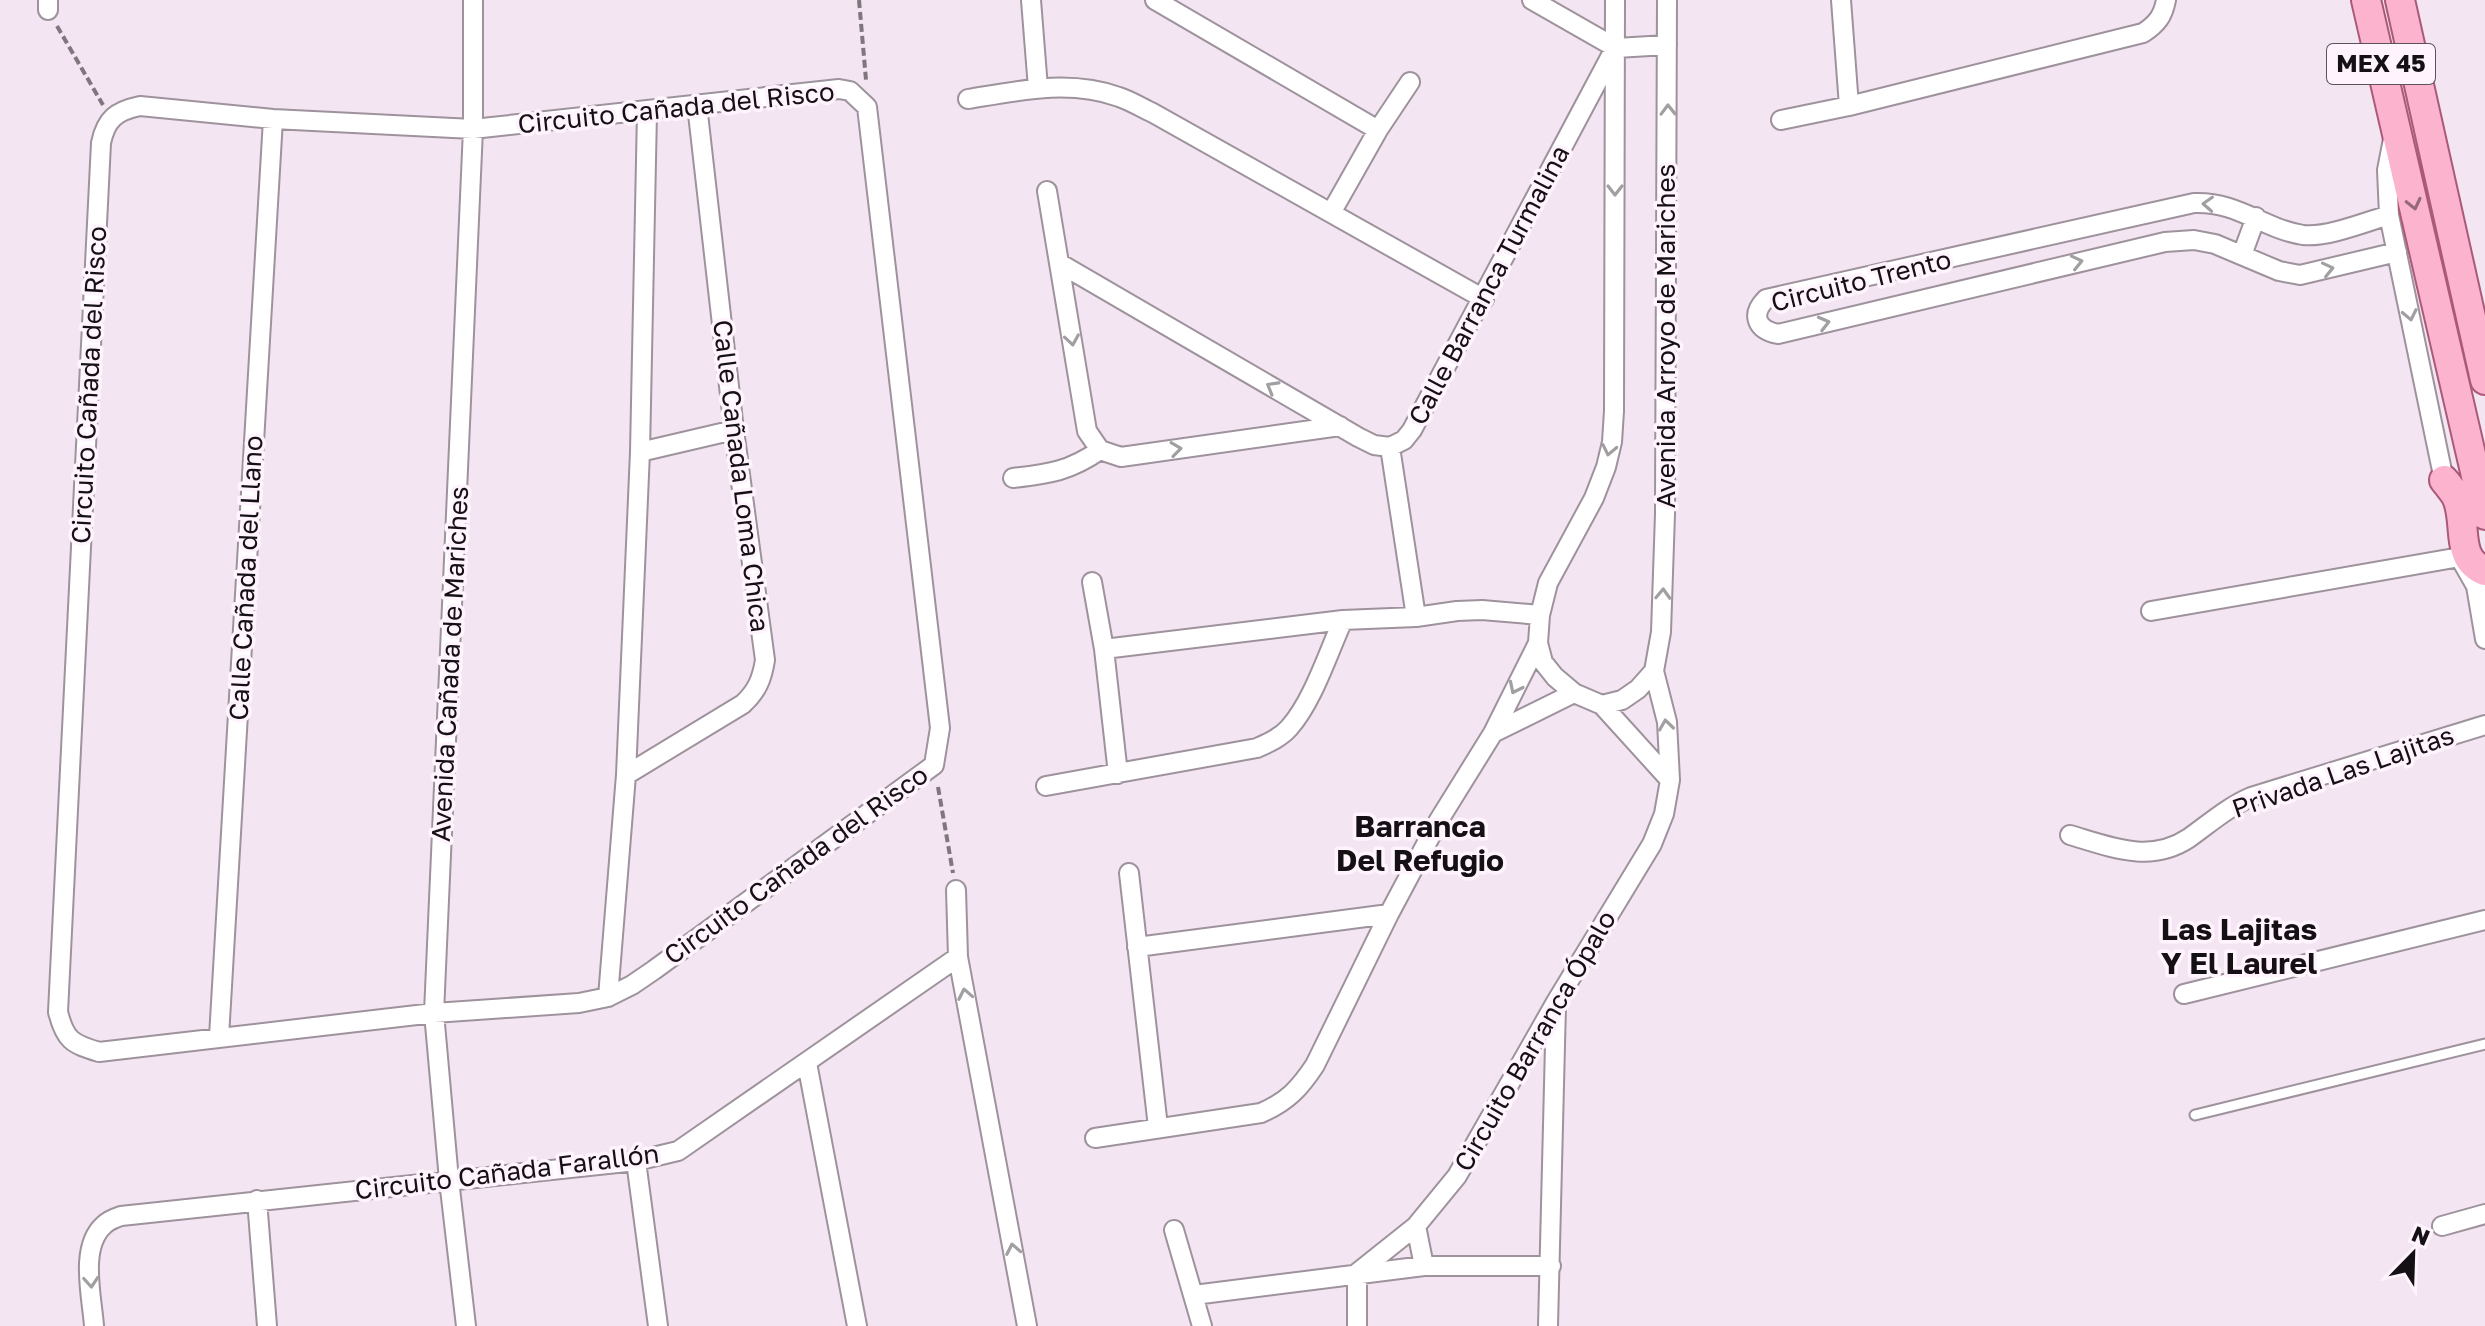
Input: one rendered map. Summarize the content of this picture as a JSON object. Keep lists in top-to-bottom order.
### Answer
{
  "streets": {
    "main road": ["MEX 45"],
    "street": [
      "Circuito Cañada del Risco",
      "Circuito Trento",
      "Calle Barranca Turmalina",
      "Avenida Arroyo de Mariches",
      "Calle Cañada Loma Chica",
      "Calle Cañada del Llano",
      "Avenida Cañada de Mariches",
      "Privada Las Lajitas",
      "Circuito Barranca Ópalo",
      "Circuito Cañada Farallón"
    ]
  },
  "crossings": [
    ["Circuito Cañada del Risco", "Calle Cañada Loma Chica"],
    ["Circuito Cañada del Risco", "Calle Cañada del Llano"],
    ["Circuito Cañada del Risco", "Avenida Cañada de Mariches"],
    ["Calle Barranca Turmalina", "Avenida Arroyo de Mariches"],
    ["Avenida Arroyo de Mariches", "Circuito Barranca Ópalo"],
    ["Avenida Cañada de Mariches", "Circuito Cañada Farallón"]
  ],
  "districts": ["Barranca Del Refugio", "Las Lajitas Y El Laurel"],
  "north": "top right"
}
